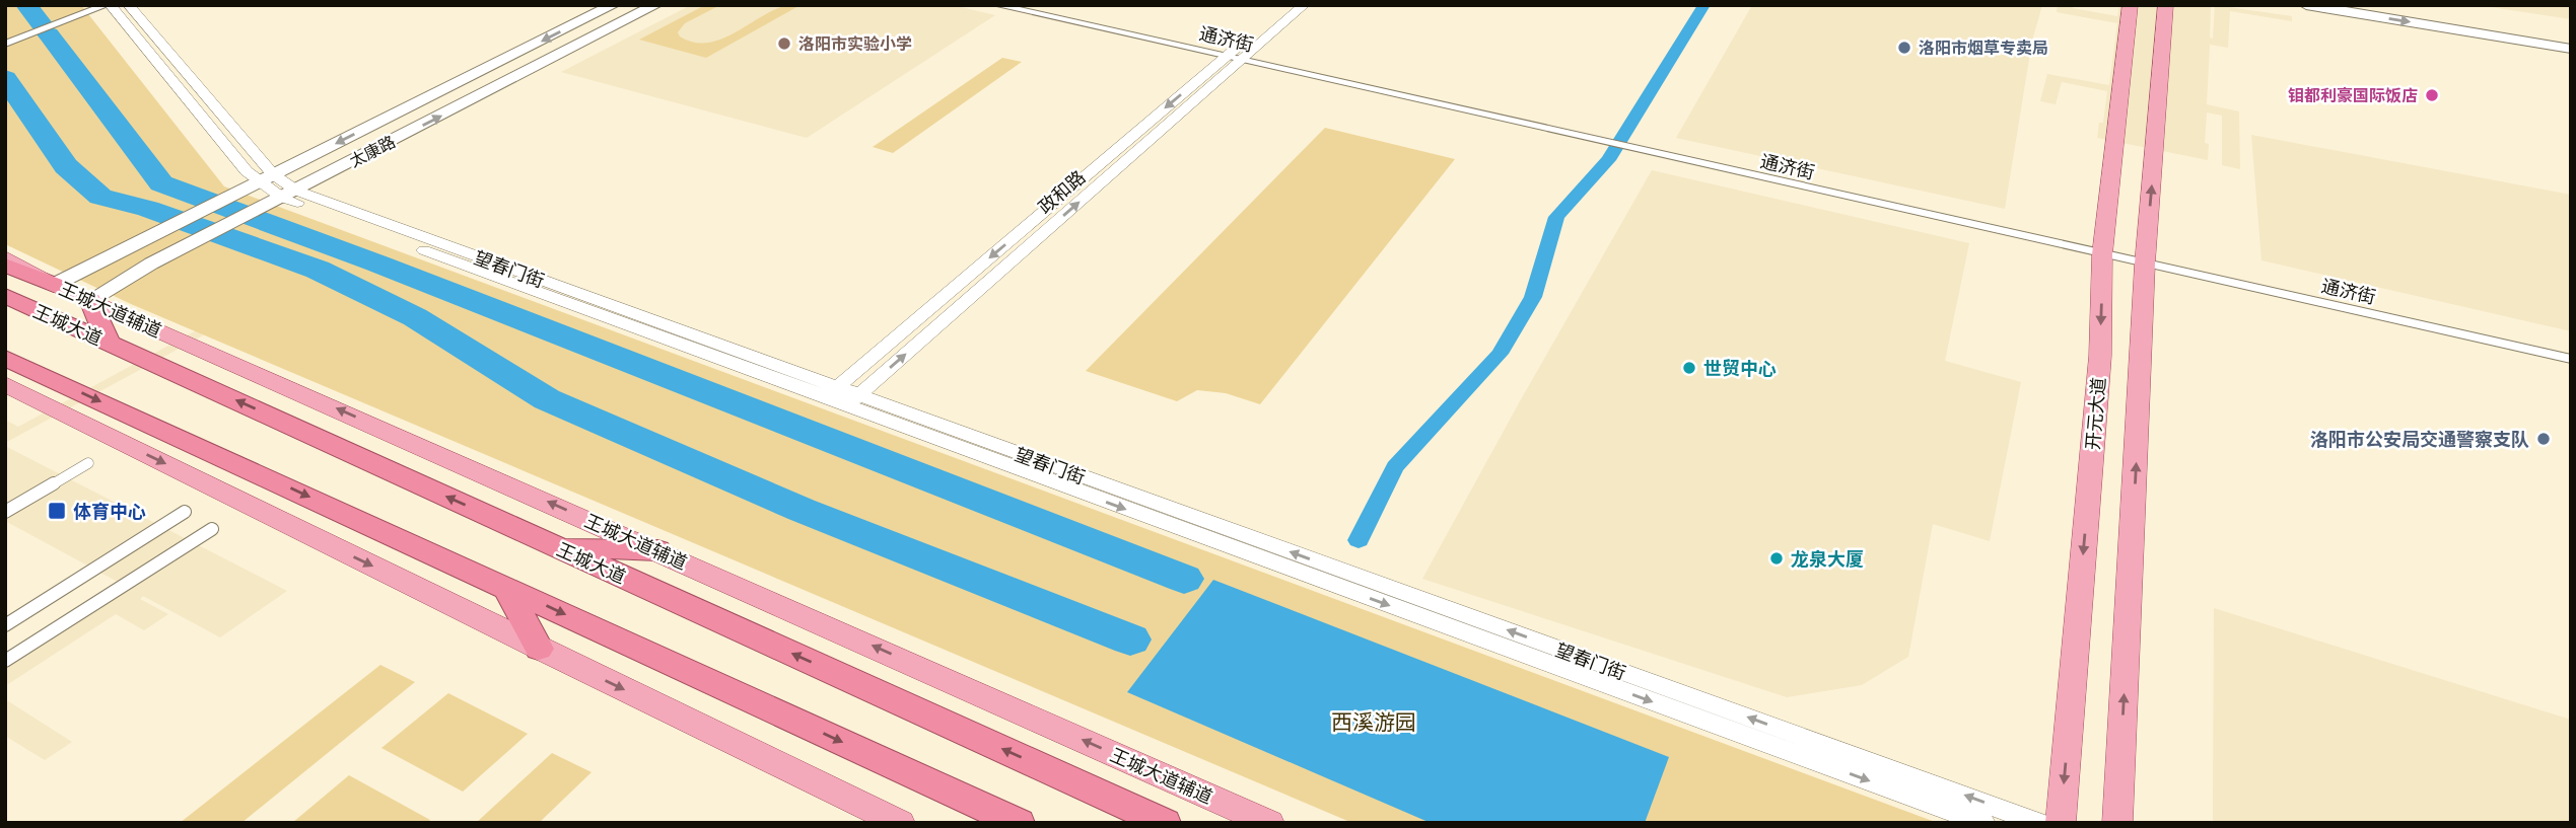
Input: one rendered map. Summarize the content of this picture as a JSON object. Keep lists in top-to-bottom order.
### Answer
{
  "streets": {
    "highway": ["王城大道"],
    "main road": ["太康路", "王城大道辅道", "开元大道"],
    "street": ["通济街", "政和路", "望春门街"]
  },
  "crossings": [
    ["通济街", "政和路"],
    ["通济街", "开元大道"],
    ["太康路", "望春门街"],
    ["太康路", "王城大道辅道"],
    ["政和路", "望春门街"]
  ],
  "parks": ["西溪游园"],
  "places": {
    "other": [
      "洛阳市实验小学",
      "洛阳市烟草专卖局",
      "钼都利豪国际饭店",
      "世贸中心",
      "洛阳市公安局交通警察支队",
      "龙泉大厦"
    ],
    "transit": ["体育中心"]
  }
}
